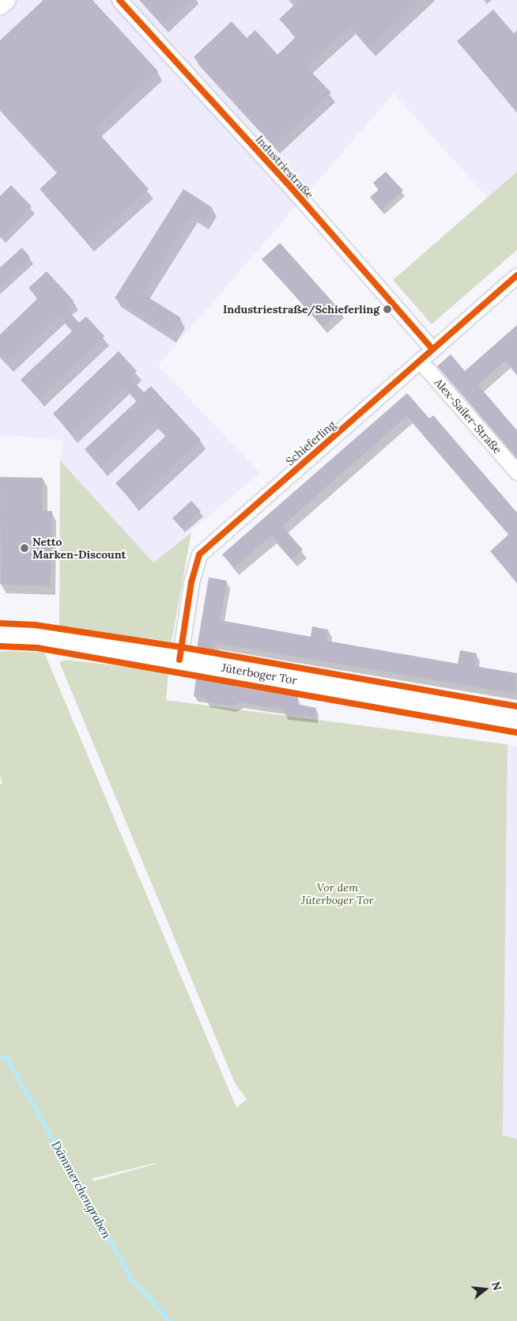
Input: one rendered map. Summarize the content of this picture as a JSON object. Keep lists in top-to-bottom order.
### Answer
{
  "streets": {
    "main road": ["Jüterboger Tor"],
    "street": ["Industriestraße", "Alex-Sailer-Straße", "Schieferling"]
  },
  "crossings": [
    ["Industriestraße", "Schieferling"],
    ["Alex-Sailer-Straße", "Schieferling"],
    ["Schieferling", "Jüterboger Tor"]
  ],
  "water": ["Dämmerchengraben"],
  "parks": ["Vor dem Jüterboger Tor"],
  "places": ["Industriestraße/Schieferling", "Netto Marken-Discount"],
  "north": "right"
}
